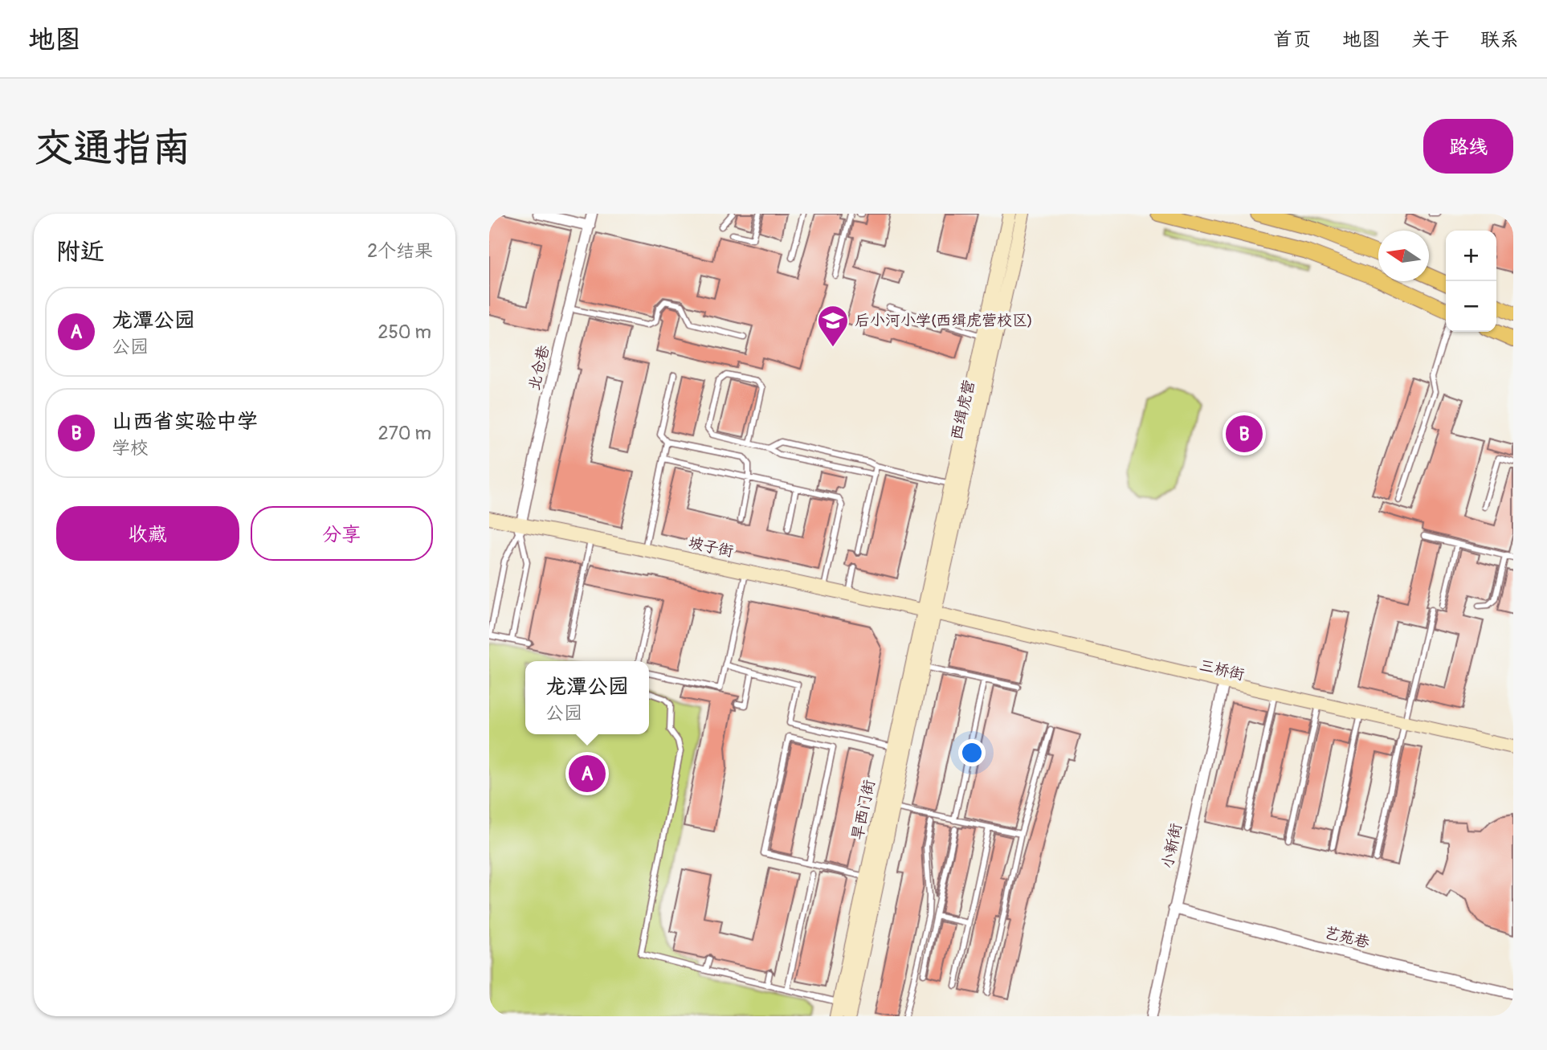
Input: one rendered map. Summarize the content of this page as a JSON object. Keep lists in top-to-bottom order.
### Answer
{
  "streets": {
    "main road": [
      "西缉虎营",
      "坡子街",
      "三桥街",
      "旱西门街"
    ],
    "street": ["北仓巷", "小新街", "艺苑巷"]
  },
  "crossings": [
    ["北仓巷", "坡子街"],
    ["西缉虎营", "坡子街"],
    ["西缉虎营", "三桥街"],
    ["西缉虎营", "旱西门街"],
    ["坡子街", "三桥街"],
    ["坡子街", "旱西门街"],
    ["三桥街", "旱西门街"],
    ["三桥街", "小新街"],
    ["小新街", "艺苑巷"]
  ],
  "places": {
    "school or university": ["后小河小学(西缉虎营校区)"]
  },
  "north": "left",
  "page": {
    "header": "地图",
    "nav": [
      "首页",
      "地图",
      "关于",
      "联系"
    ],
    "buttons": [
      "路线",
      ["收藏", "分享"]
    ],
    "title": "交通指南",
    "heading": ["附近", "2个结果"],
    "map_buttons": ["+", "−"],
    "list": [
      {
        "mark": "A",
        "name": "龙潭公园",
        "note": "公园",
        "value": "250 m"
      },
      {
        "mark": "B",
        "name": "山西省实验中学",
        "note": "学校",
        "value": "270 m"
      }
    ],
    "pins": ["B", "A"],
    "popup": ["龙潭公园", "公园"]
  }
}
